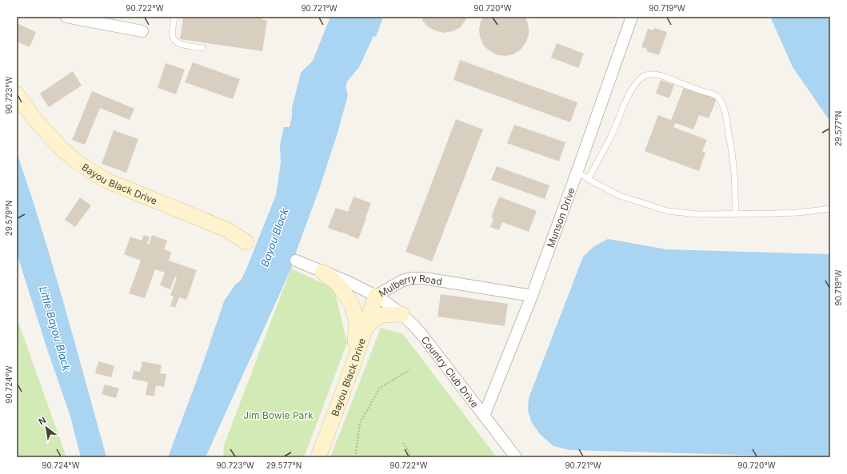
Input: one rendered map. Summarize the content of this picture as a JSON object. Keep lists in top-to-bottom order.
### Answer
{
  "streets": {
    "street": [
      "Bayou Black Drive",
      "Munson Drive",
      "Mulberry Road",
      "Country Club Drive"
    ]
  },
  "crossings": [
    ["Bayou Black Drive", "Mulberry Road"],
    ["Bayou Black Drive", "Country Club Drive"],
    ["Munson Drive", "Mulberry Road"],
    ["Munson Drive", "Country Club Drive"],
    ["Mulberry Road", "Country Club Drive"]
  ],
  "water": ["Bayou Black", "Little Bayou Black"],
  "parks": ["Jim Bowie Park"],
  "north": "top left",
  "coordinates": [
    "90.722°W",
    "90.721°W",
    "90.720°W",
    "90.719°W",
    "90.723°W",
    "29.577°N",
    "29.579°N",
    "90.724°W"
  ]
}
